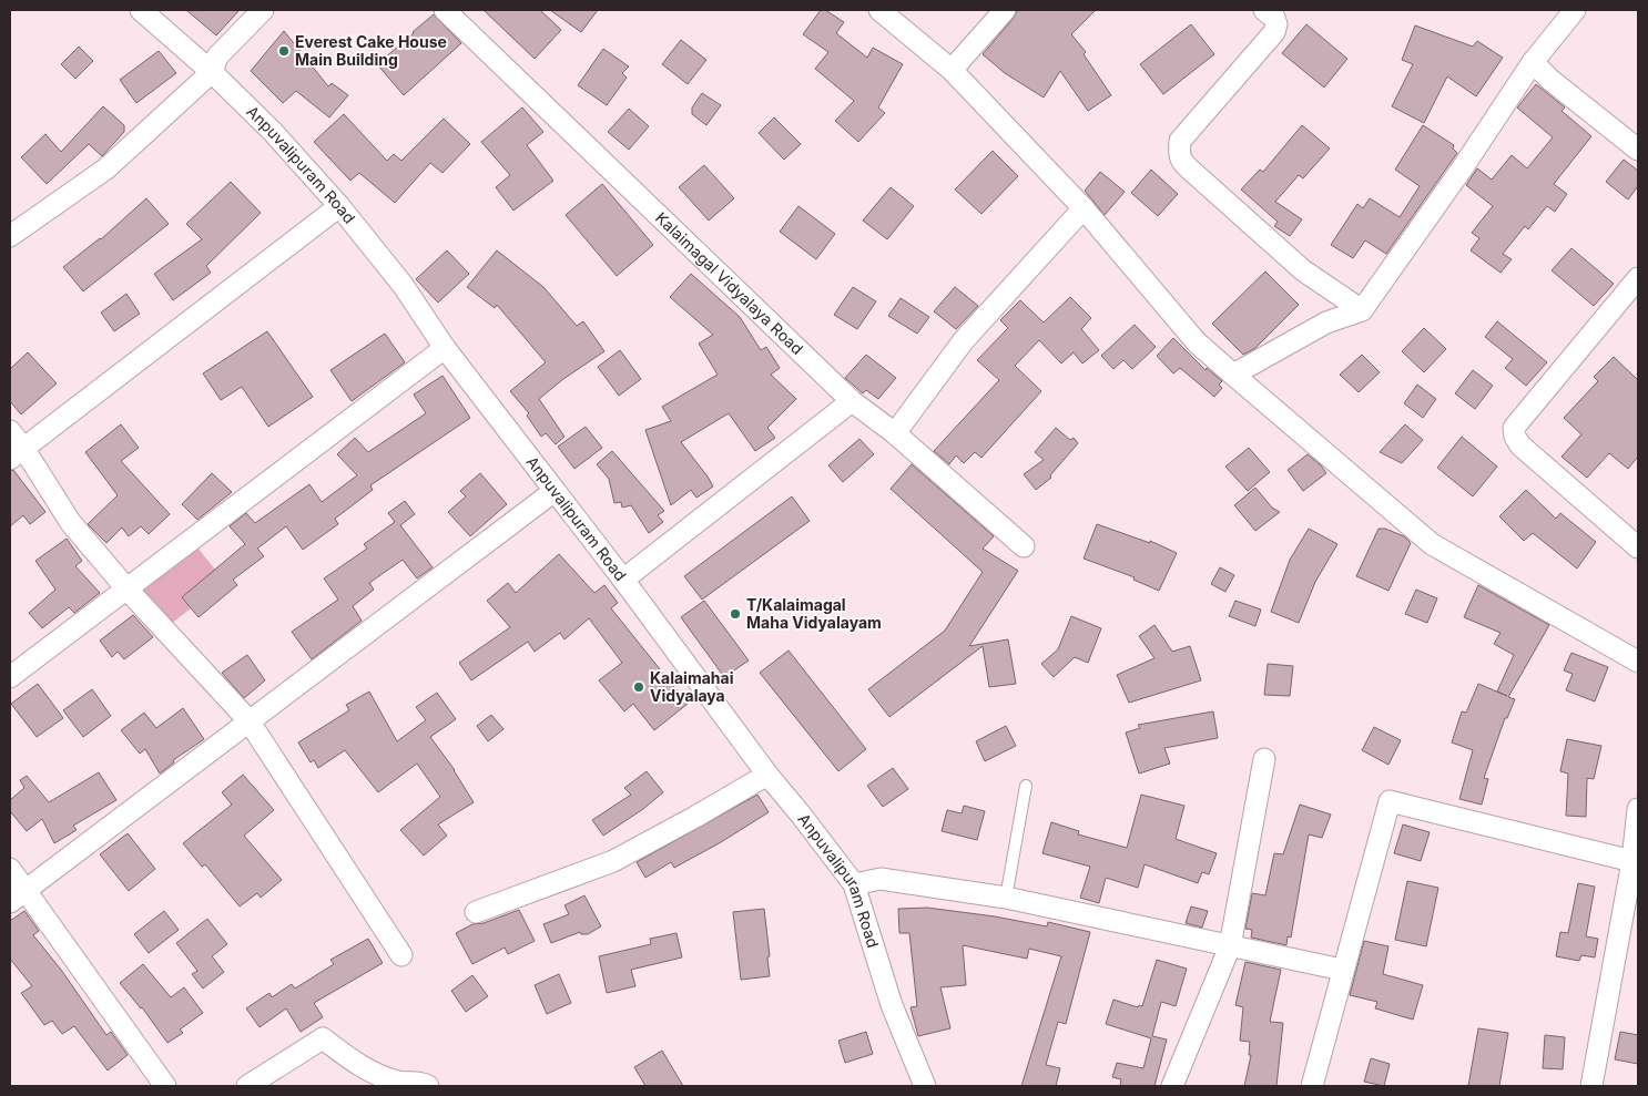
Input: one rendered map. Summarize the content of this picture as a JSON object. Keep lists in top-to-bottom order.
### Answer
{
  "streets": {
    "street": ["Anpuvalipuram Road", "Kalaimagal Vidyalaya Road"]
  },
  "places": ["Everest Cake House Main Building", "T/Kalaimagal Maha Vidyalayam", "Kalaimahai Vidyalaya"]
}
